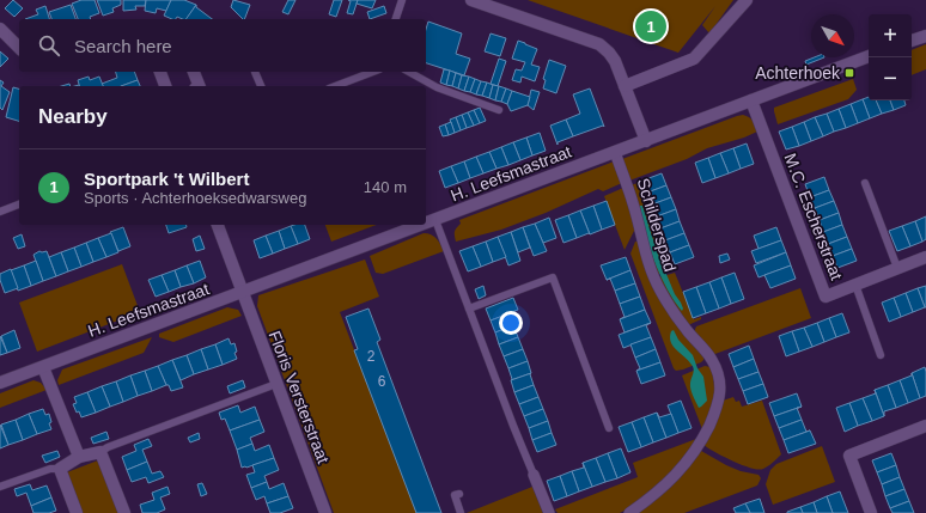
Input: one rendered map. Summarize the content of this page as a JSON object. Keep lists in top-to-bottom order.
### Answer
{
  "streets": {
    "street": [
      "H. Leefsmastraat",
      "M.C. Escherstraat",
      "Schilderspad",
      "Floris Versterstraat"
    ]
  },
  "crossings": [
    ["H. Leefsmastraat", "M.C. Escherstraat"],
    ["H. Leefsmastraat", "Schilderspad"],
    ["H. Leefsmastraat", "Floris Versterstraat"]
  ],
  "places": {
    "transit": ["Achterhoek"]
  },
  "house_numbers": ["2", "6"],
  "north": "bottom right",
  "page": {
    "pins": "1",
    "map_buttons": ["+", "−"],
    "search": "Search here",
    "heading": "Nearby",
    "list": [
      {
        "mark": "1",
        "name": "Sportpark 't Wilbert",
        "note": "Sports · Achterhoeksedwarsweg",
        "value": "140 m"
      }
    ]
  }
}
